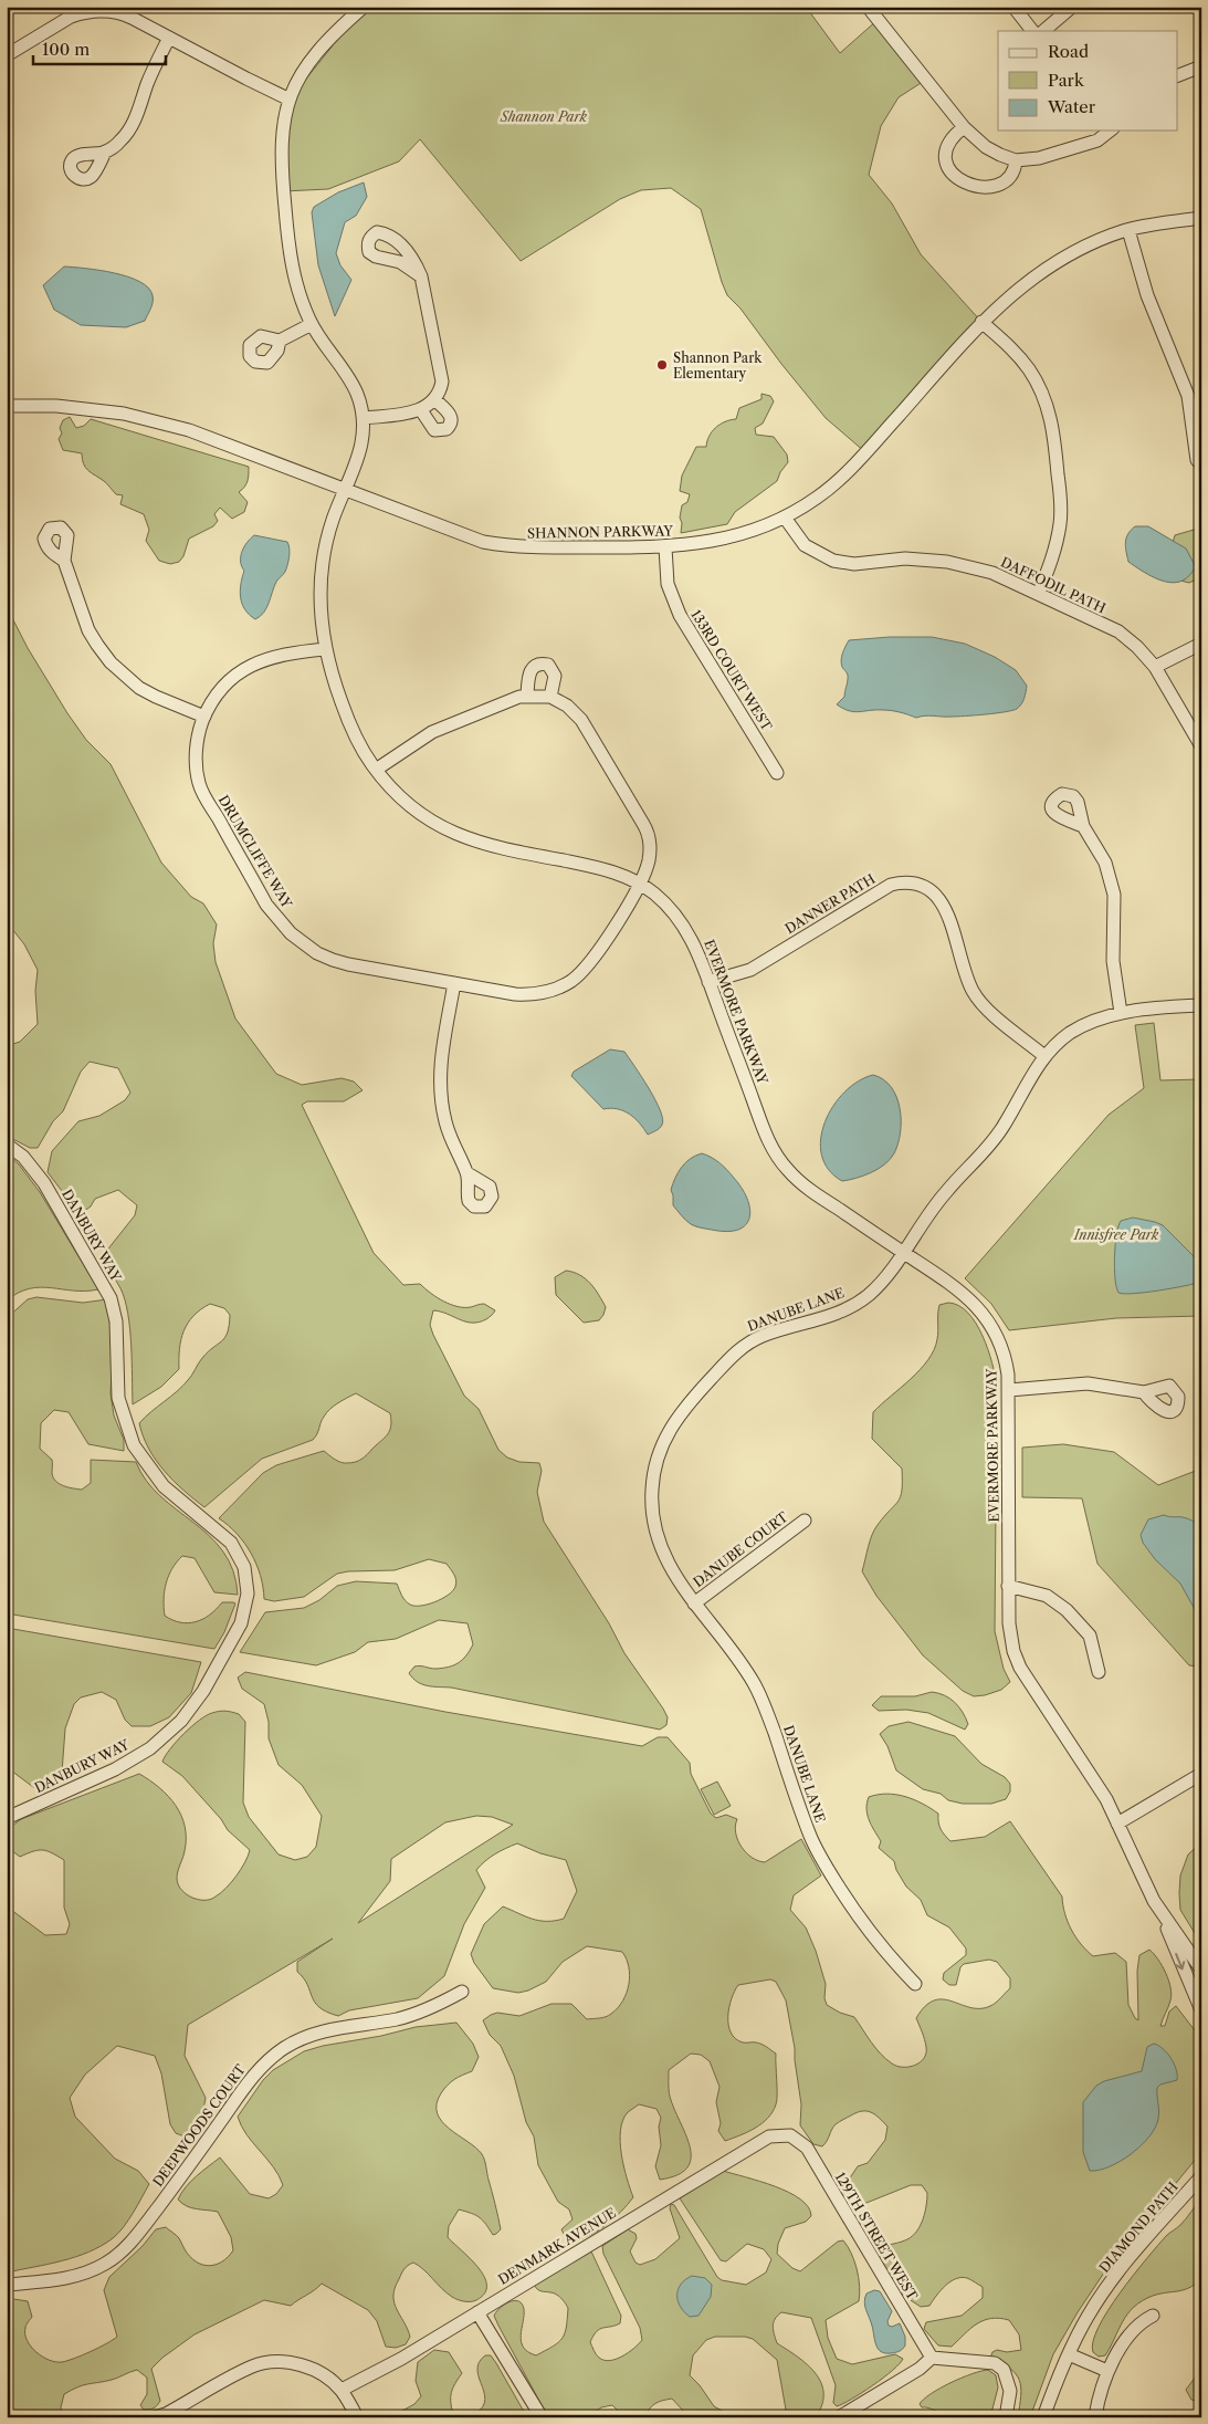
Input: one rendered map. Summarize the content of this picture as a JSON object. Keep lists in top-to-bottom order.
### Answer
{
  "streets": {
    "street": [
      "SHANNON PARKWAY",
      "DAFFODIL PATH",
      "133RD COURT WEST",
      "DRUMCLIFFE WAY",
      "DANNER PATH",
      "EVERMORE PARKWAY",
      "DANBURY WAY",
      "DANUBE LANE",
      "DANUBE COURT",
      "DEEPWOODS COURT",
      "DIAMOND PATH",
      "129TH STREET WEST",
      "DENMARK AVENUE"
    ]
  },
  "crossings": [
    ["SHANNON PARKWAY", "DAFFODIL PATH"],
    ["SHANNON PARKWAY", "133RD COURT WEST"],
    ["SHANNON PARKWAY", "EVERMORE PARKWAY"],
    ["DRUMCLIFFE WAY", "EVERMORE PARKWAY"],
    ["DANNER PATH", "EVERMORE PARKWAY"],
    ["DANNER PATH", "DANUBE LANE"],
    ["EVERMORE PARKWAY", "DANUBE LANE"],
    ["DANUBE LANE", "DANUBE COURT"],
    ["129TH STREET WEST", "DENMARK AVENUE"]
  ],
  "parks": ["Shannon Park", "Innisfree Park"],
  "places": ["Shannon Park Elementary"],
  "legend": ["Road", "Park", "Water"],
  "scale_bar": "100 m"
}
